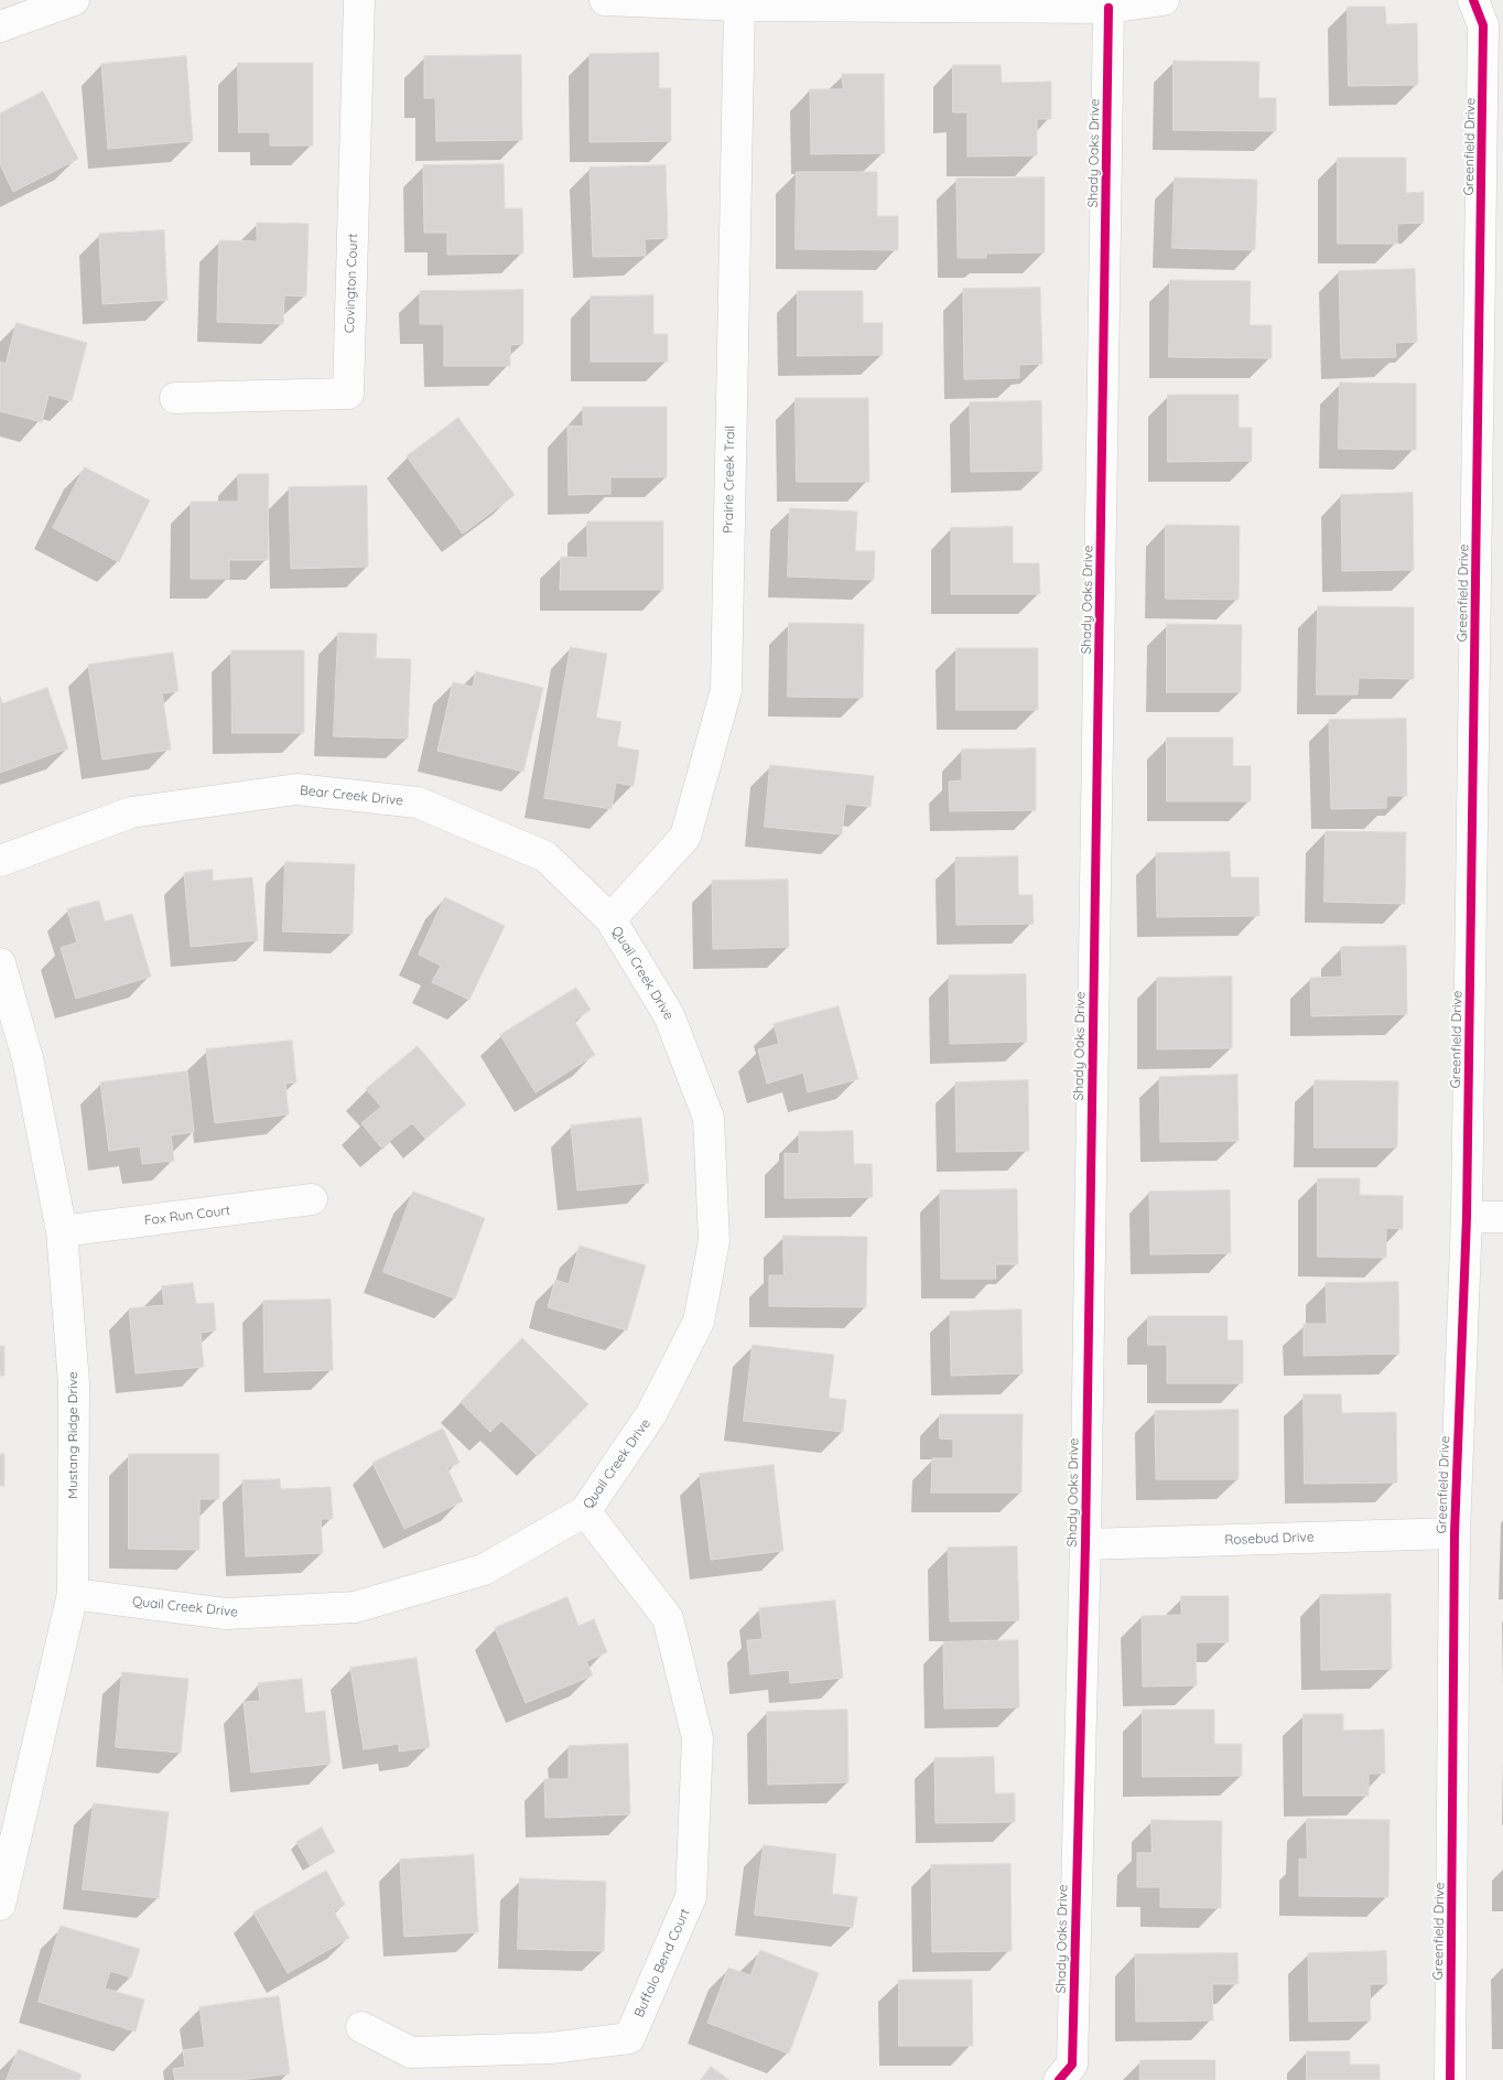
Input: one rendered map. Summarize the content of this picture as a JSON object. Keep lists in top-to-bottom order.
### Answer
{
  "streets": {
    "street": [
      "Greenfield Drive",
      "Shady Oaks Drive",
      "Covington Court",
      "Prairie Creek Trail",
      "Bear Creek Drive",
      "Quail Creek Drive",
      "Fox Run Court",
      "Mustang Ridge Drive",
      "Rosebud Drive",
      "Buffalo Bend Court"
    ]
  },
  "crossings": [
    ["Greenfield Drive", "Rosebud Drive"],
    ["Shady Oaks Drive", "Rosebud Drive"],
    ["Prairie Creek Trail", "Bear Creek Drive"],
    ["Prairie Creek Trail", "Quail Creek Drive"],
    ["Bear Creek Drive", "Quail Creek Drive"],
    ["Quail Creek Drive", "Mustang Ridge Drive"],
    ["Quail Creek Drive", "Buffalo Bend Court"],
    ["Fox Run Court", "Mustang Ridge Drive"]
  ]
}
